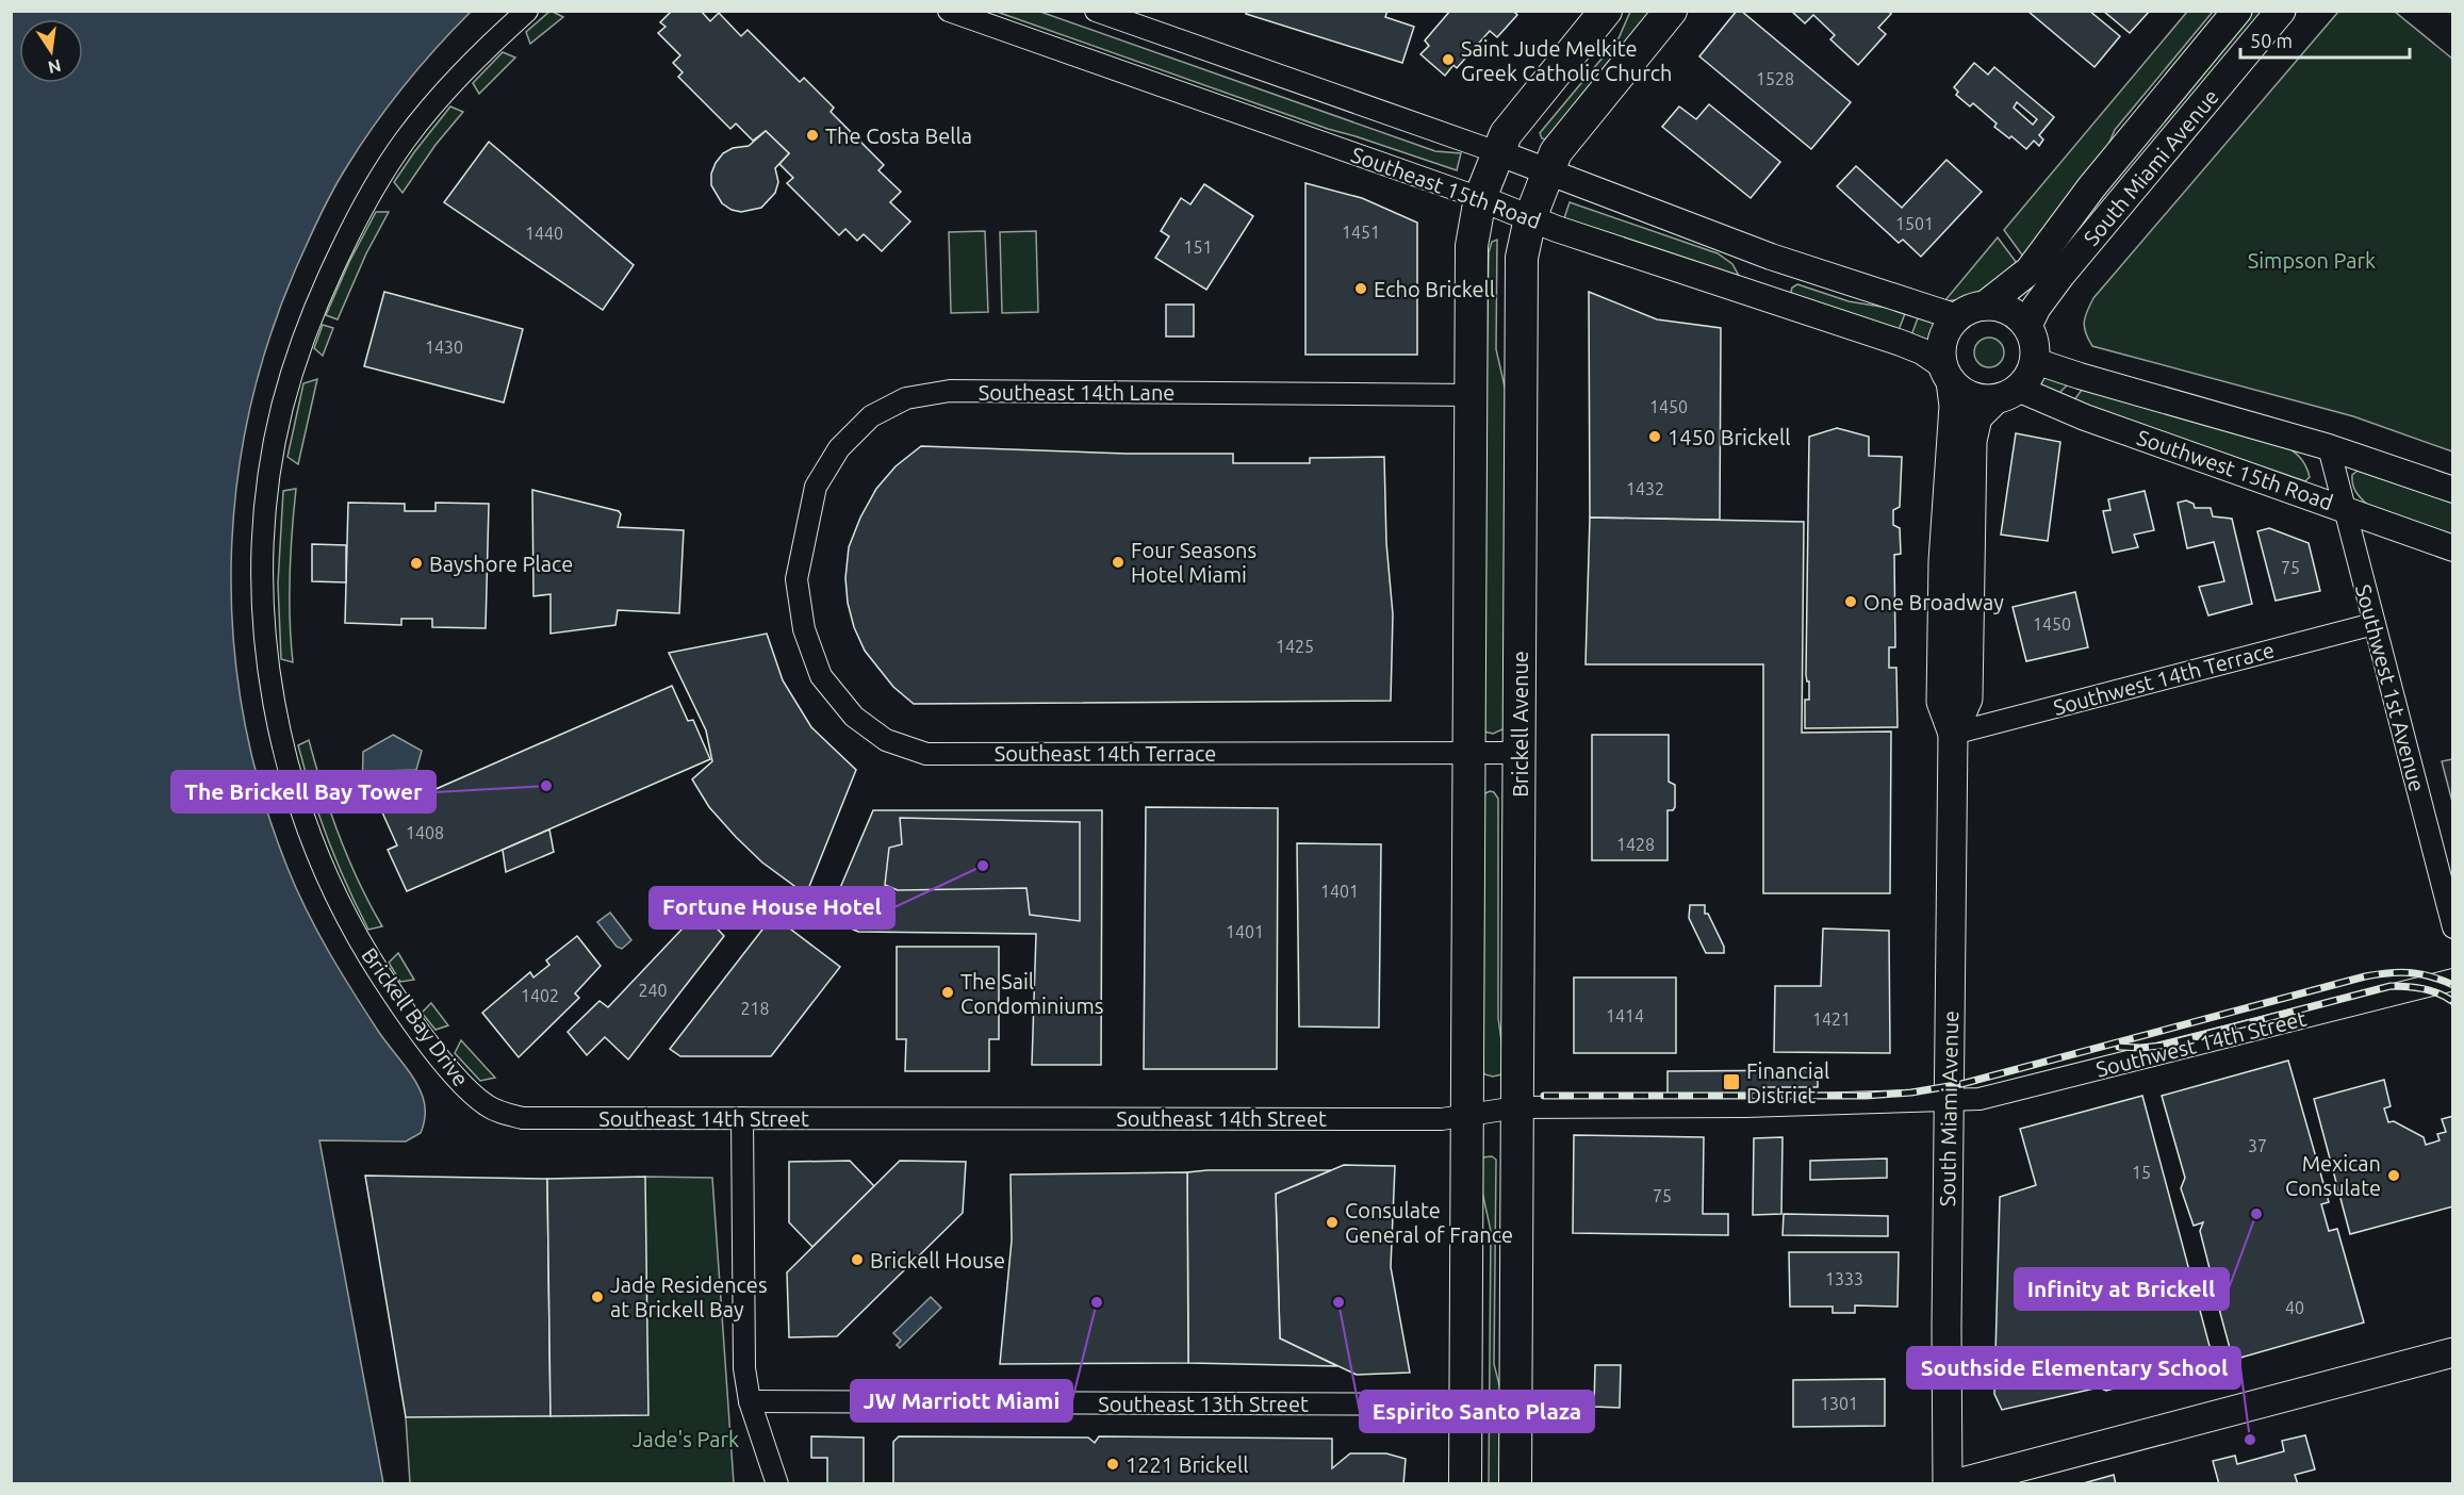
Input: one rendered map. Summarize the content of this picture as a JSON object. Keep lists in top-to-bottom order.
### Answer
{
  "streets": {
    "main road": ["South Miami Avenue", "Brickell Avenue"],
    "street": [
      "Southeast 15th Road",
      "Southeast 14th Lane",
      "Southwest 15th Road",
      "Southwest 14th Terrace",
      "Southwest 1st Avenue",
      "Southeast 14th Terrace",
      "Brickell Bay Drive",
      "Southwest 14th Street",
      "Southeast 14th Street",
      "Southeast 13th Street"
    ]
  },
  "crossings": [
    ["South Miami Avenue", "Southeast 15th Road"],
    ["South Miami Avenue", "Southwest 15th Road"],
    ["South Miami Avenue", "Southwest 14th Terrace"],
    ["South Miami Avenue", "Southwest 14th Street"],
    ["South Miami Avenue", "Southeast 14th Street"],
    ["Southeast 15th Road", "Southwest 15th Road"],
    ["Southeast 15th Road", "Brickell Avenue"],
    ["Southeast 14th Lane", "Southeast 14th Terrace"],
    ["Southwest 15th Road", "Southwest 1st Avenue"],
    ["Southwest 14th Terrace", "Southwest 1st Avenue"],
    ["Brickell Avenue", "Southeast 14th Terrace"],
    ["Brickell Avenue", "Southeast 14th Street"],
    ["Brickell Bay Drive", "Southeast 14th Street"],
    ["Southwest 14th Street", "Southeast 14th Street"]
  ],
  "parks": ["Simpson Park", "Jade's Park"],
  "places": {
    "other": [
      "Saint Jude Melkite Greek Catholic Church",
      "The Costa Bella",
      "Echo Brickell",
      "1450 Brickell",
      "Four Seasons Hotel Miami",
      "Bayshore Place",
      "One Broadway",
      "The Brickell Bay Tower",
      "Fortune House Hotel",
      "The Sail Condominiums",
      "Mexican Consulate",
      "Infinity at Brickell",
      "Consulate General of France",
      "Brickell House",
      "Jade Residences at Brickell Bay",
      "JW Marriott Miami",
      "Espirito Santo Plaza",
      "Southside Elementary School",
      "1221 Brickell"
    ],
    "transit": ["Financial District"]
  },
  "house_numbers": [
    "1528",
    "1501",
    "1451",
    "1440",
    "151",
    "1430",
    "1450",
    "1432",
    "75",
    "1450",
    "1425",
    "1408",
    "1428",
    "1401",
    "1401",
    "240",
    "1402",
    "218",
    "1414",
    "1421",
    "37",
    "15",
    "75",
    "1333",
    "40",
    "1301"
  ],
  "scale_bar": "50 m",
  "north": "bottom"
}
